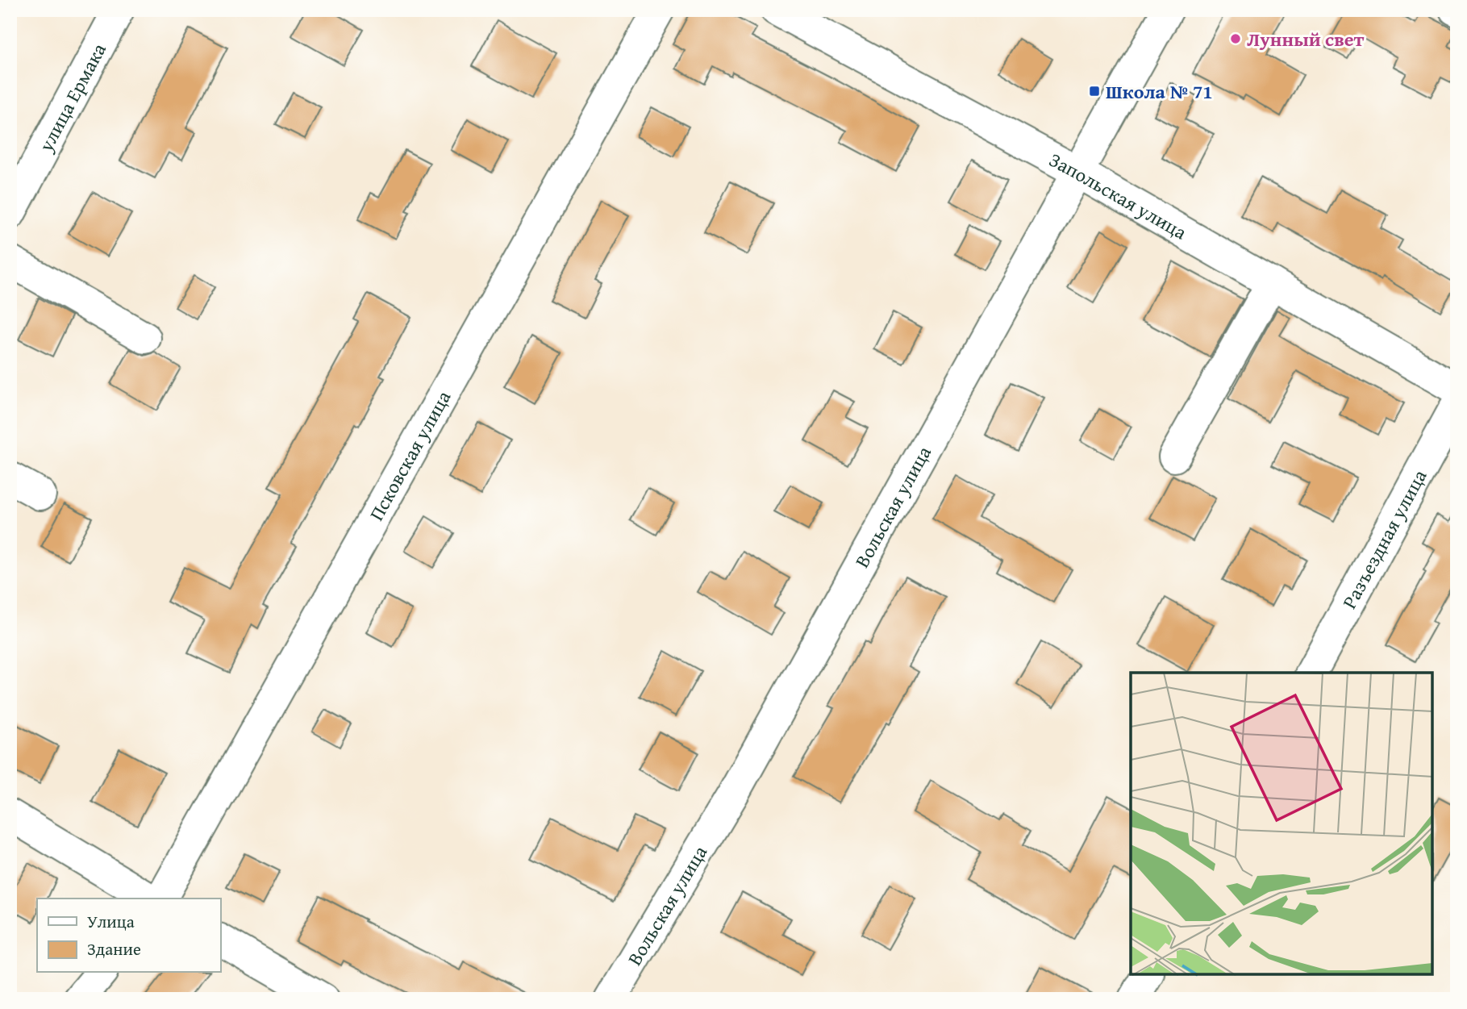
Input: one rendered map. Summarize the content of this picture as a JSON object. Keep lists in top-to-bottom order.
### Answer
{
  "streets": {
    "street": [
      "улица Ермака",
      "Запольская улица",
      "Псковская улица",
      "Вольская улица",
      "Разъездная улица"
    ]
  },
  "crossings": [
    ["Запольская улица", "Вольская улица"]
  ],
  "places": {
    "other": ["Лунный свет"],
    "transit": ["Школа № 71"]
  },
  "legend": ["Улица", "Здание"]
}
